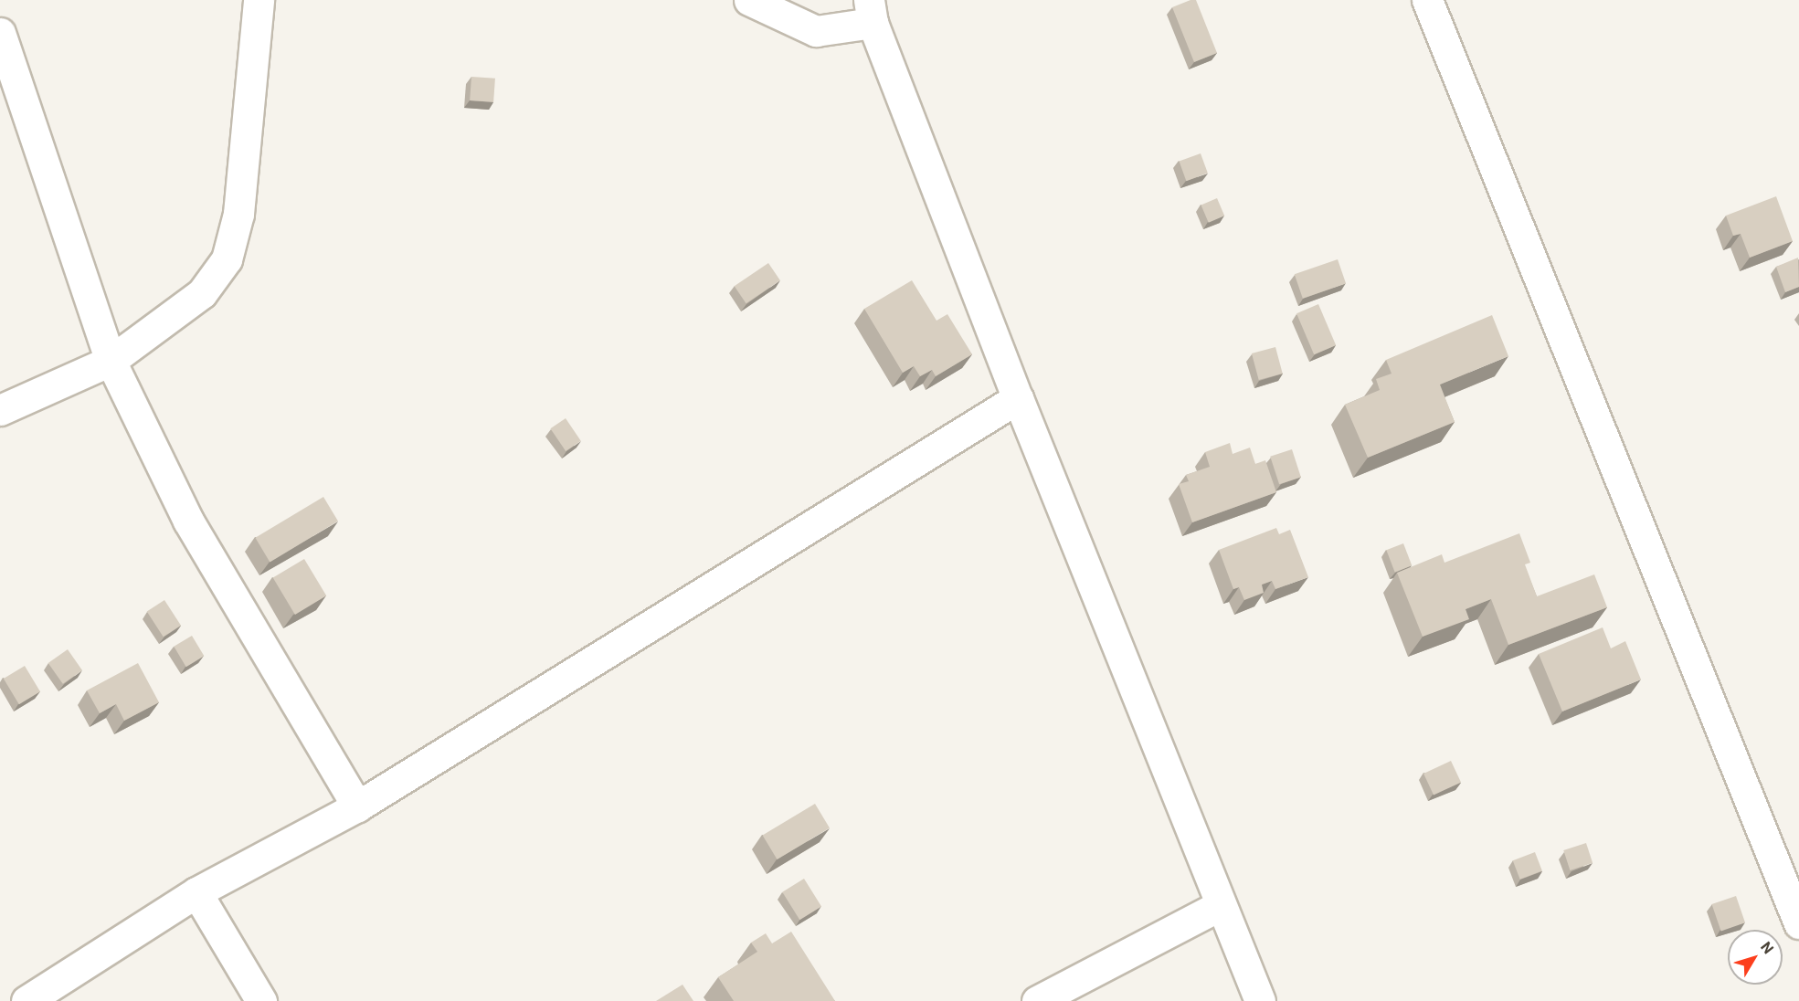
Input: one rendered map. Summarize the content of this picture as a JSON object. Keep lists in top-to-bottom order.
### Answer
{
  "north": "top right"
}
